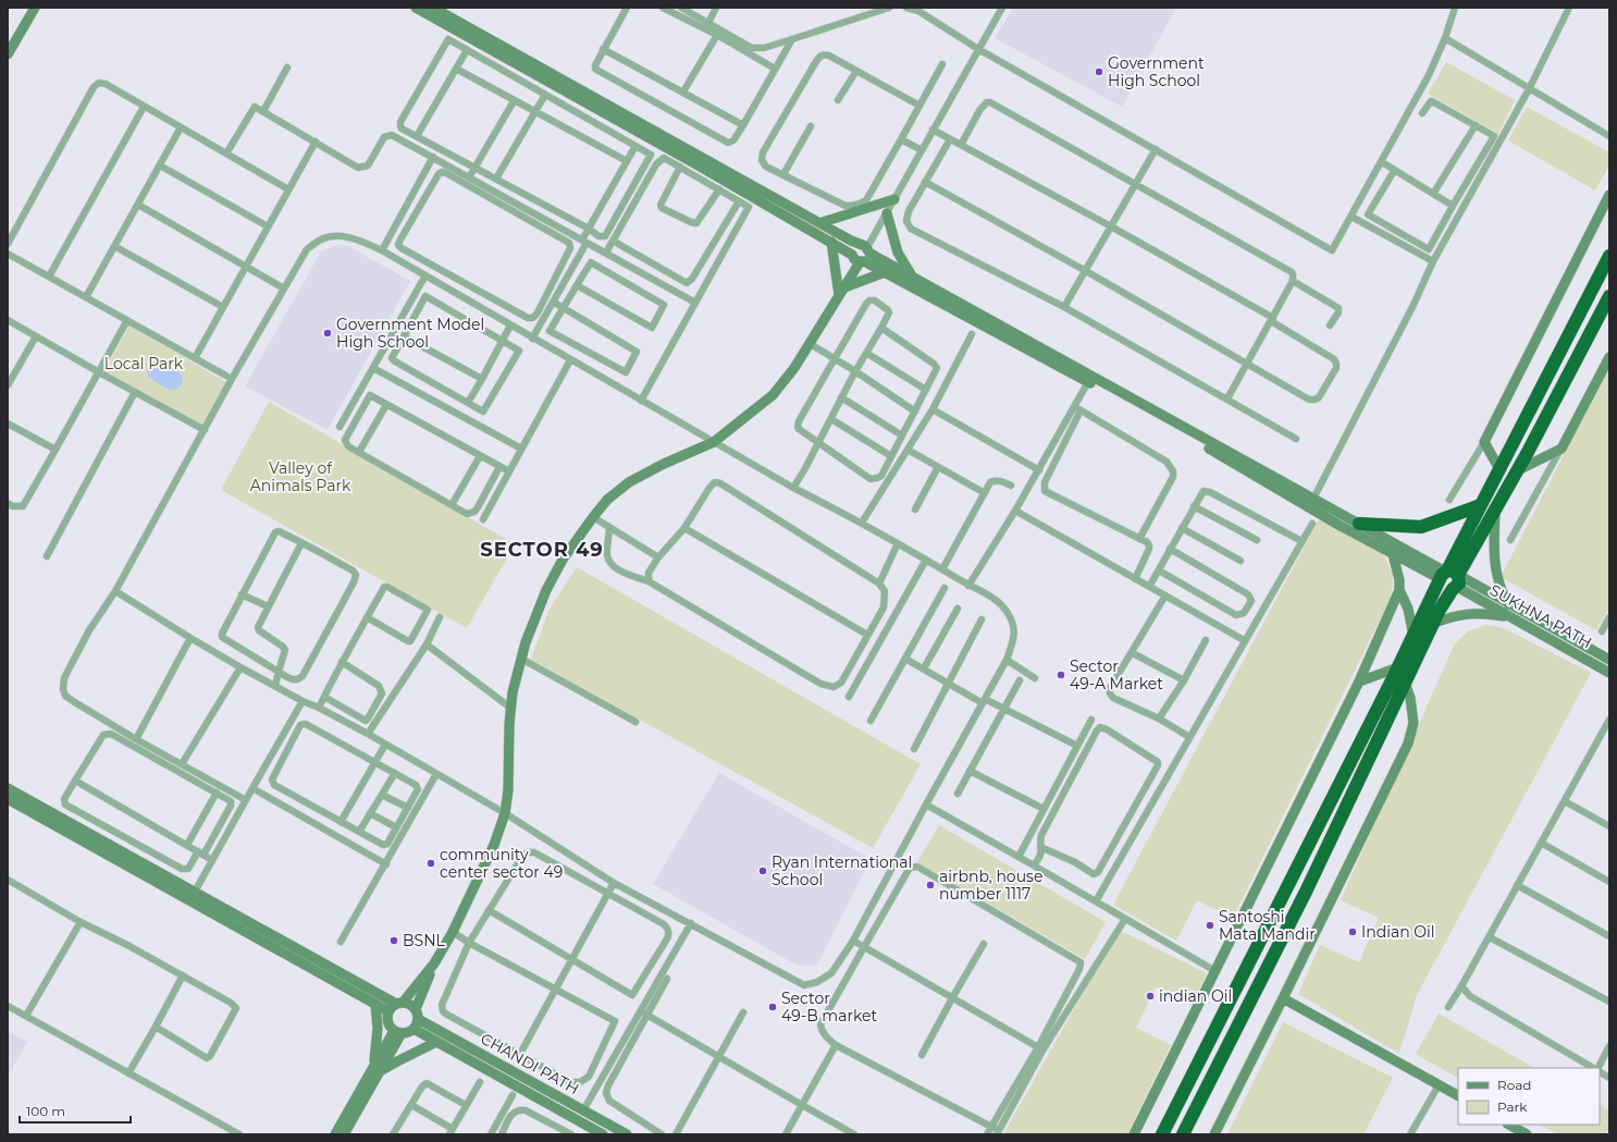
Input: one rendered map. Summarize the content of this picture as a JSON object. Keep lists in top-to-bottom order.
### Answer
{
  "streets": {
    "main road": ["SUKHNA PATH", "CHANDI PATH"]
  },
  "districts": ["SECTOR 49"],
  "parks": ["Local Park", "Valley of Animals Park"],
  "places": [
    "Government High School",
    "Government Model High School",
    "Sector 49-A Market",
    "community center sector 49",
    "Ryan International School",
    "airbnb, house number 1117",
    "Santoshi Mata Mandir",
    "Indian Oil",
    "BSNL",
    "indian Oil",
    "Sector 49-B market"
  ],
  "legend": ["Road", "Park"],
  "scale_bar": "100 m"
}
